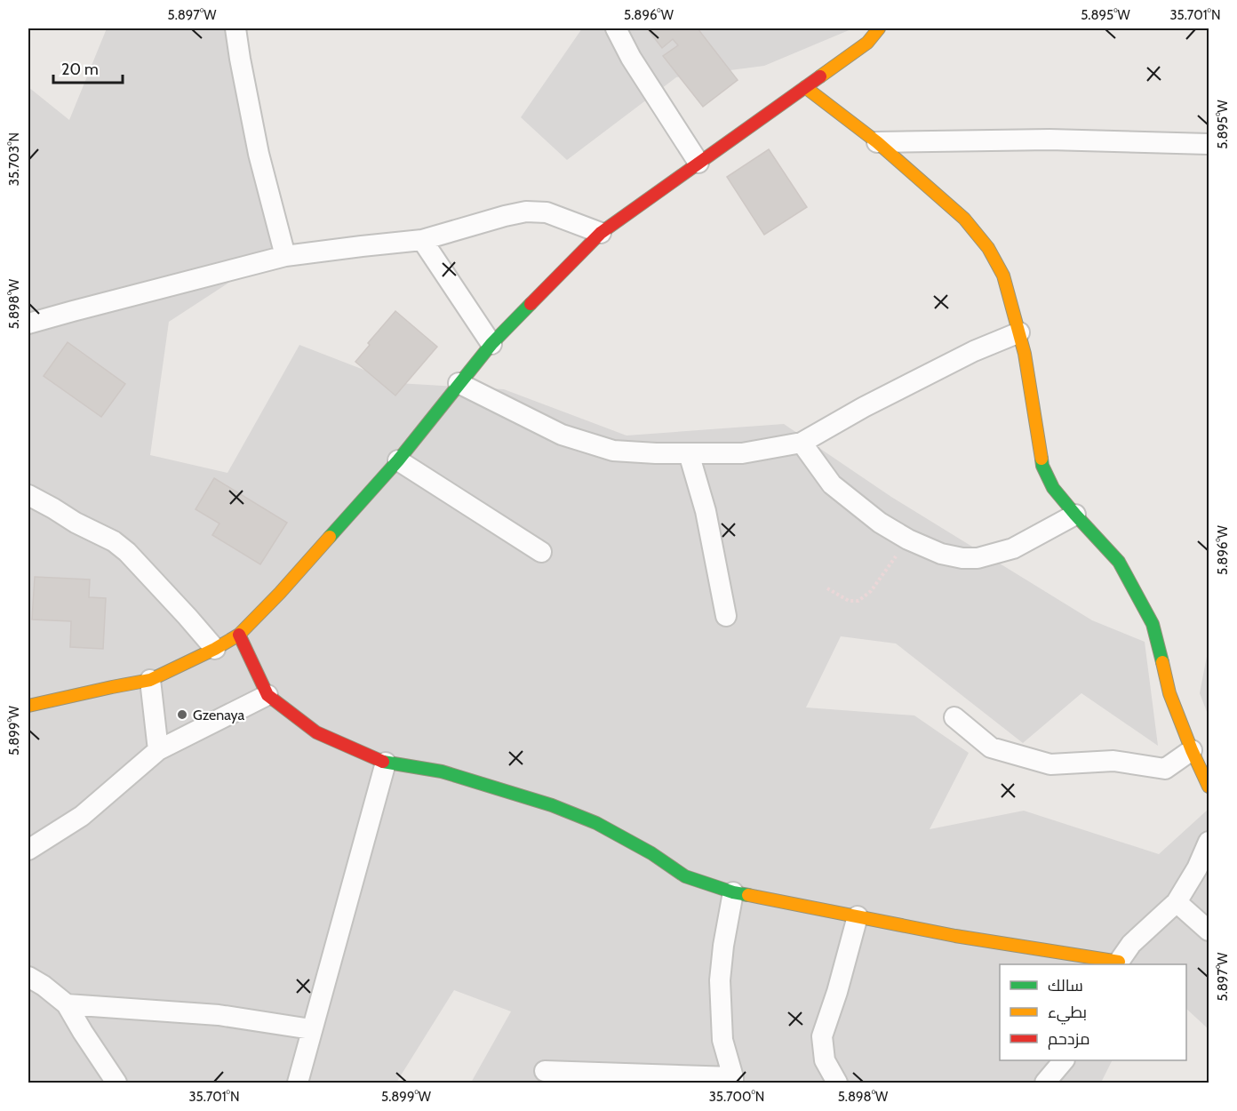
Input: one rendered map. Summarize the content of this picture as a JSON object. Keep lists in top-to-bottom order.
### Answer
{
  "places": ["Gzenaya"],
  "legend": ["سالك", "بطيء", "مزدحم"],
  "scale_bar": "20 m",
  "coordinates": [
    "5.897°W",
    "5.896°W",
    "5.895°W",
    "35.701°N",
    "35.703°N",
    "5.898°W",
    "5.899°W",
    "35.700°N"
  ]
}
